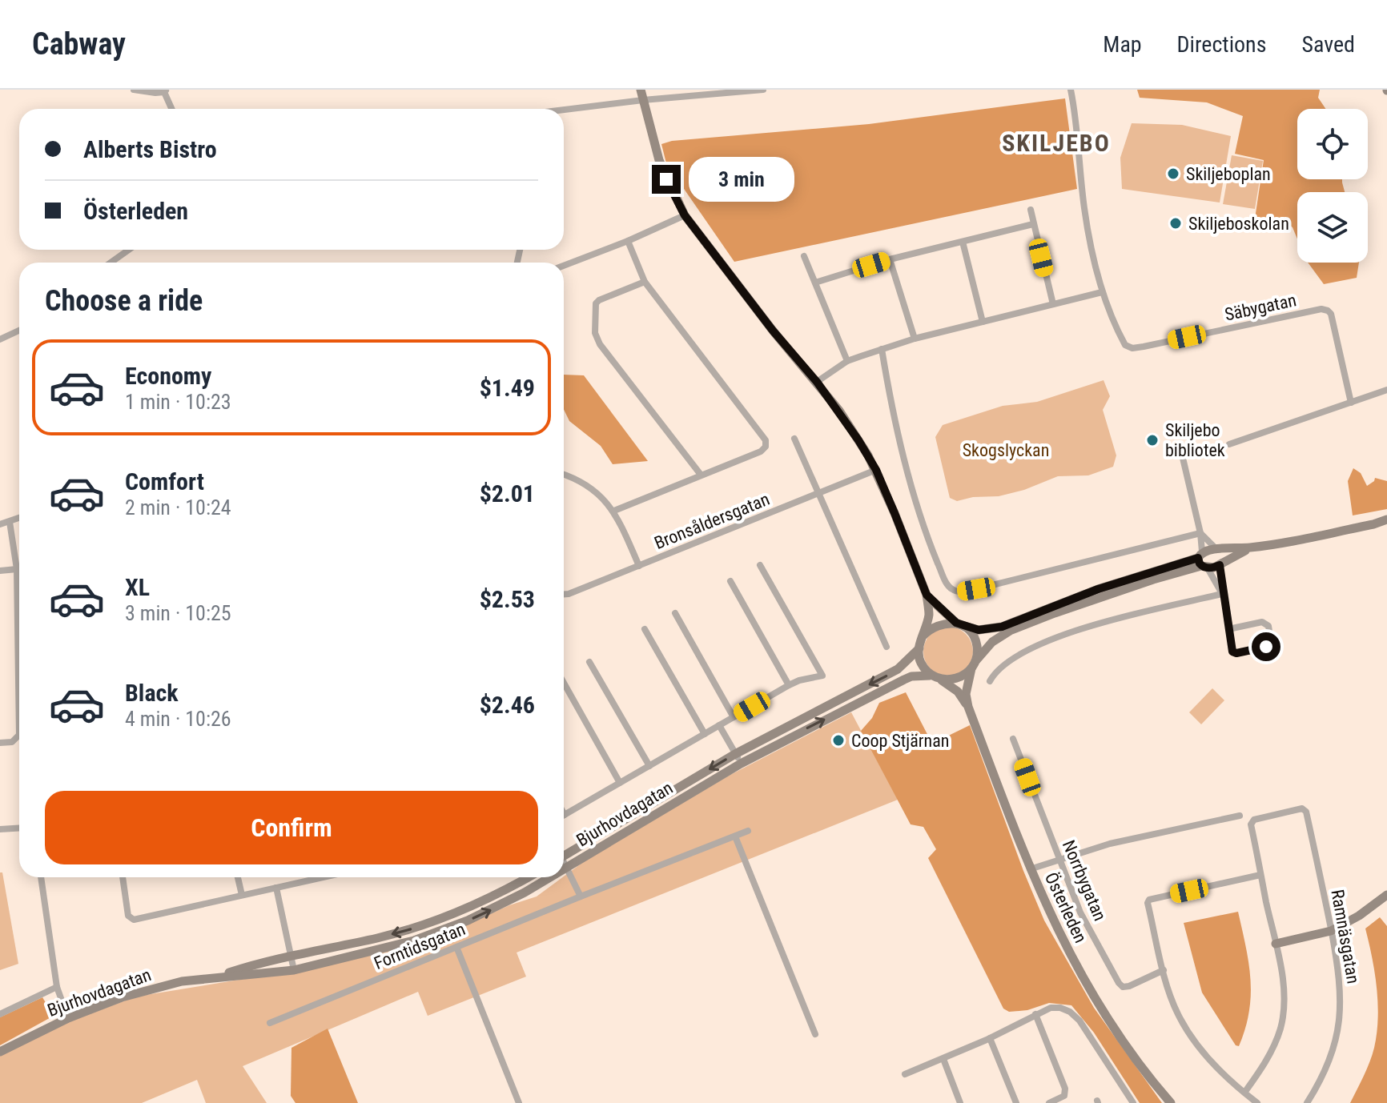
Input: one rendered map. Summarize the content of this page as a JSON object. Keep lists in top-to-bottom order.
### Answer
{
  "streets": {
    "main road": ["Bjurhovdagatan", "Österleden"],
    "street": [
      "Säbygatan",
      "Bronsåldersgatan",
      "Norrbygatan",
      "Ramnäsgatan",
      "Forntidsgatan"
    ]
  },
  "crossings": [
    ["Bjurhovdagatan", "Österleden"]
  ],
  "districts": ["SKILJEBO"],
  "parks": ["Skogslyckan"],
  "places": [
    "Skiljeboplan",
    "Skiljeboskolan",
    "Skiljebo bibliotek",
    "Coop Stjärnan"
  ],
  "page": {
    "header": "Cabway",
    "nav": ["Map", "Directions", "Saved"],
    "banner": ["Alberts Bistro", "Österleden"],
    "bubble": "3 min",
    "heading": "Choose a ride",
    "list": [
      {
        "name": "Economy",
        "note": "1 min · 10:23",
        "value": "$1.49"
      },
      {
        "name": "Comfort",
        "note": "2 min · 10:24",
        "value": "$2.01"
      },
      {
        "name": "XL",
        "note": "3 min · 10:25",
        "value": "$2.53"
      },
      {
        "name": "Black",
        "note": "4 min · 10:26",
        "value": "$2.46"
      }
    ],
    "buttons": "Confirm"
  }
}
